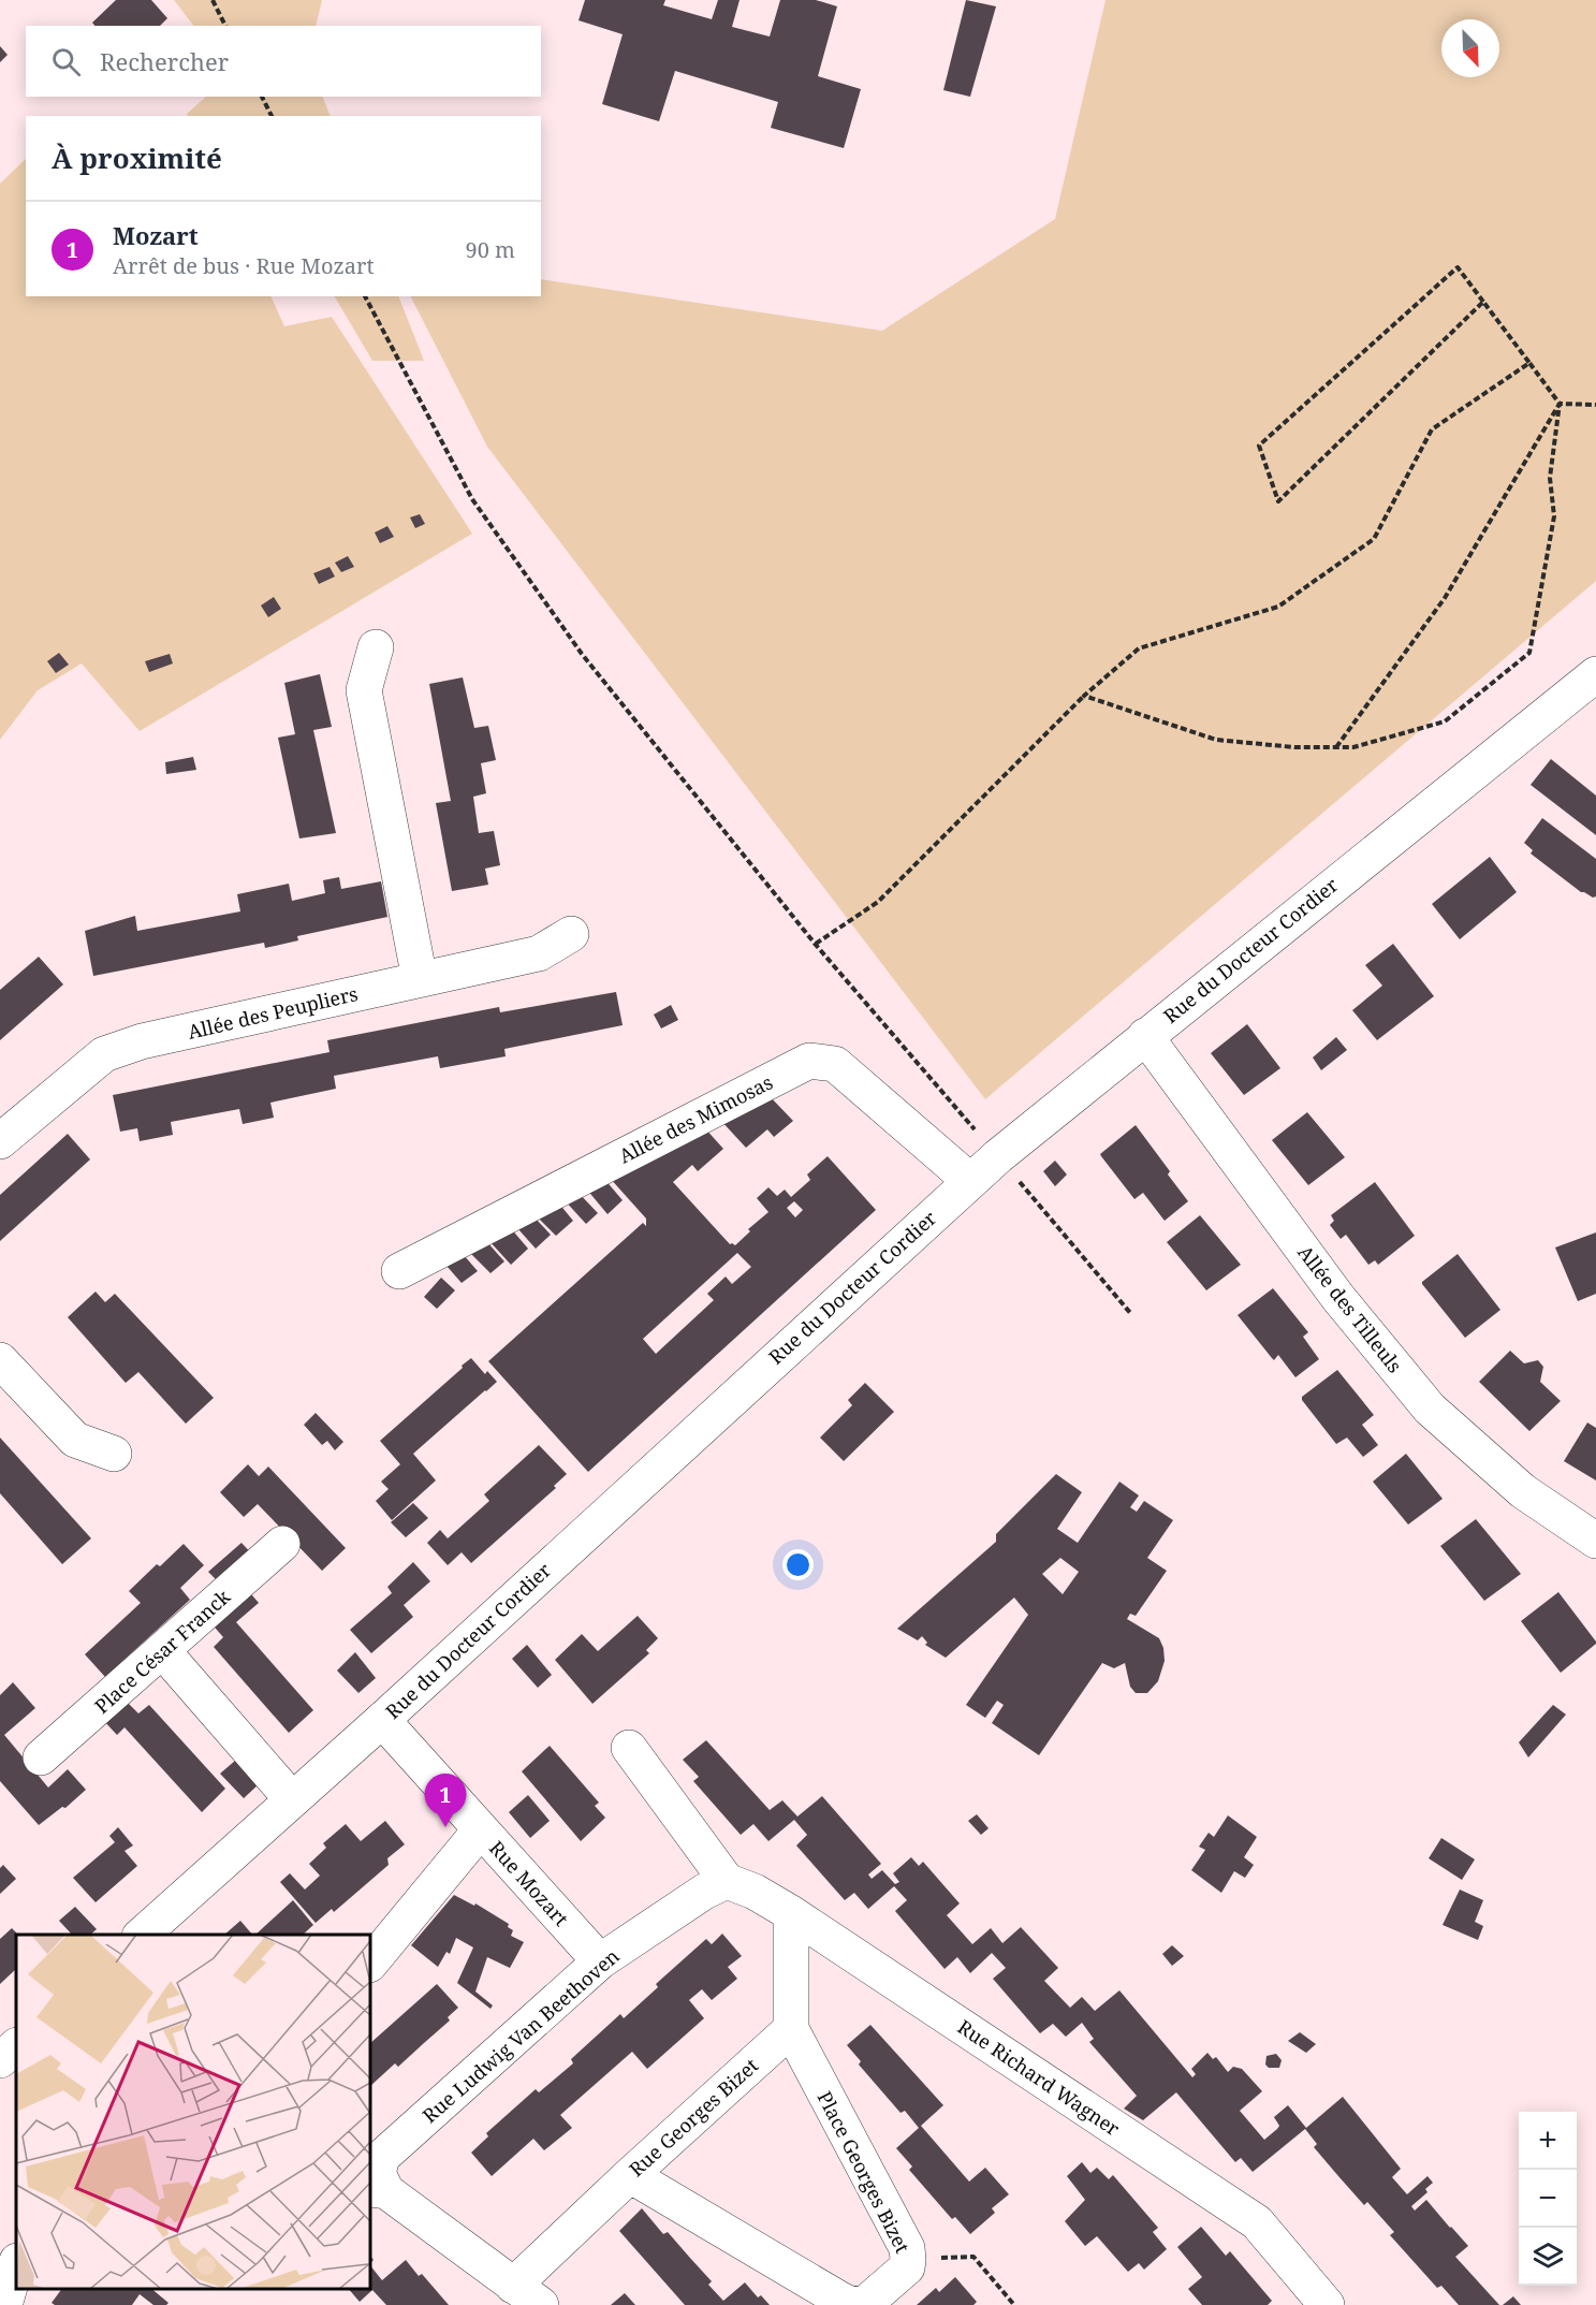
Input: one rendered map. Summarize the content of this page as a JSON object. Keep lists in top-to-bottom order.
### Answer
{
  "streets": {
    "street": [
      "Rue du Docteur Cordier",
      "Allée des Peupliers",
      "Allée des Mimosas",
      "Allée des Tilleuls",
      "Place César Franck",
      "Rue Mozart",
      "Rue Ludwig Van Beethoven",
      "Rue Richard Wagner",
      "Rue Georges Bizet",
      "Place Georges Bizet"
    ]
  },
  "crossings": [
    ["Rue du Docteur Cordier", "Allée des Mimosas"],
    ["Rue du Docteur Cordier", "Allée des Tilleuls"],
    ["Rue du Docteur Cordier", "Rue Mozart"],
    ["Rue Mozart", "Rue Ludwig Van Beethoven"],
    ["Rue Ludwig Van Beethoven", "Rue Richard Wagner"],
    ["Rue Georges Bizet", "Place Georges Bizet"]
  ],
  "north": "bottom right",
  "page": {
    "search": "Rechercher",
    "heading": "À proximité",
    "list": [
      {
        "mark": "1",
        "name": "Mozart",
        "note": "Arrêt de bus · Rue Mozart",
        "value": "90 m"
      }
    ],
    "pins": "1",
    "map_buttons": ["+", "−"]
  }
}
